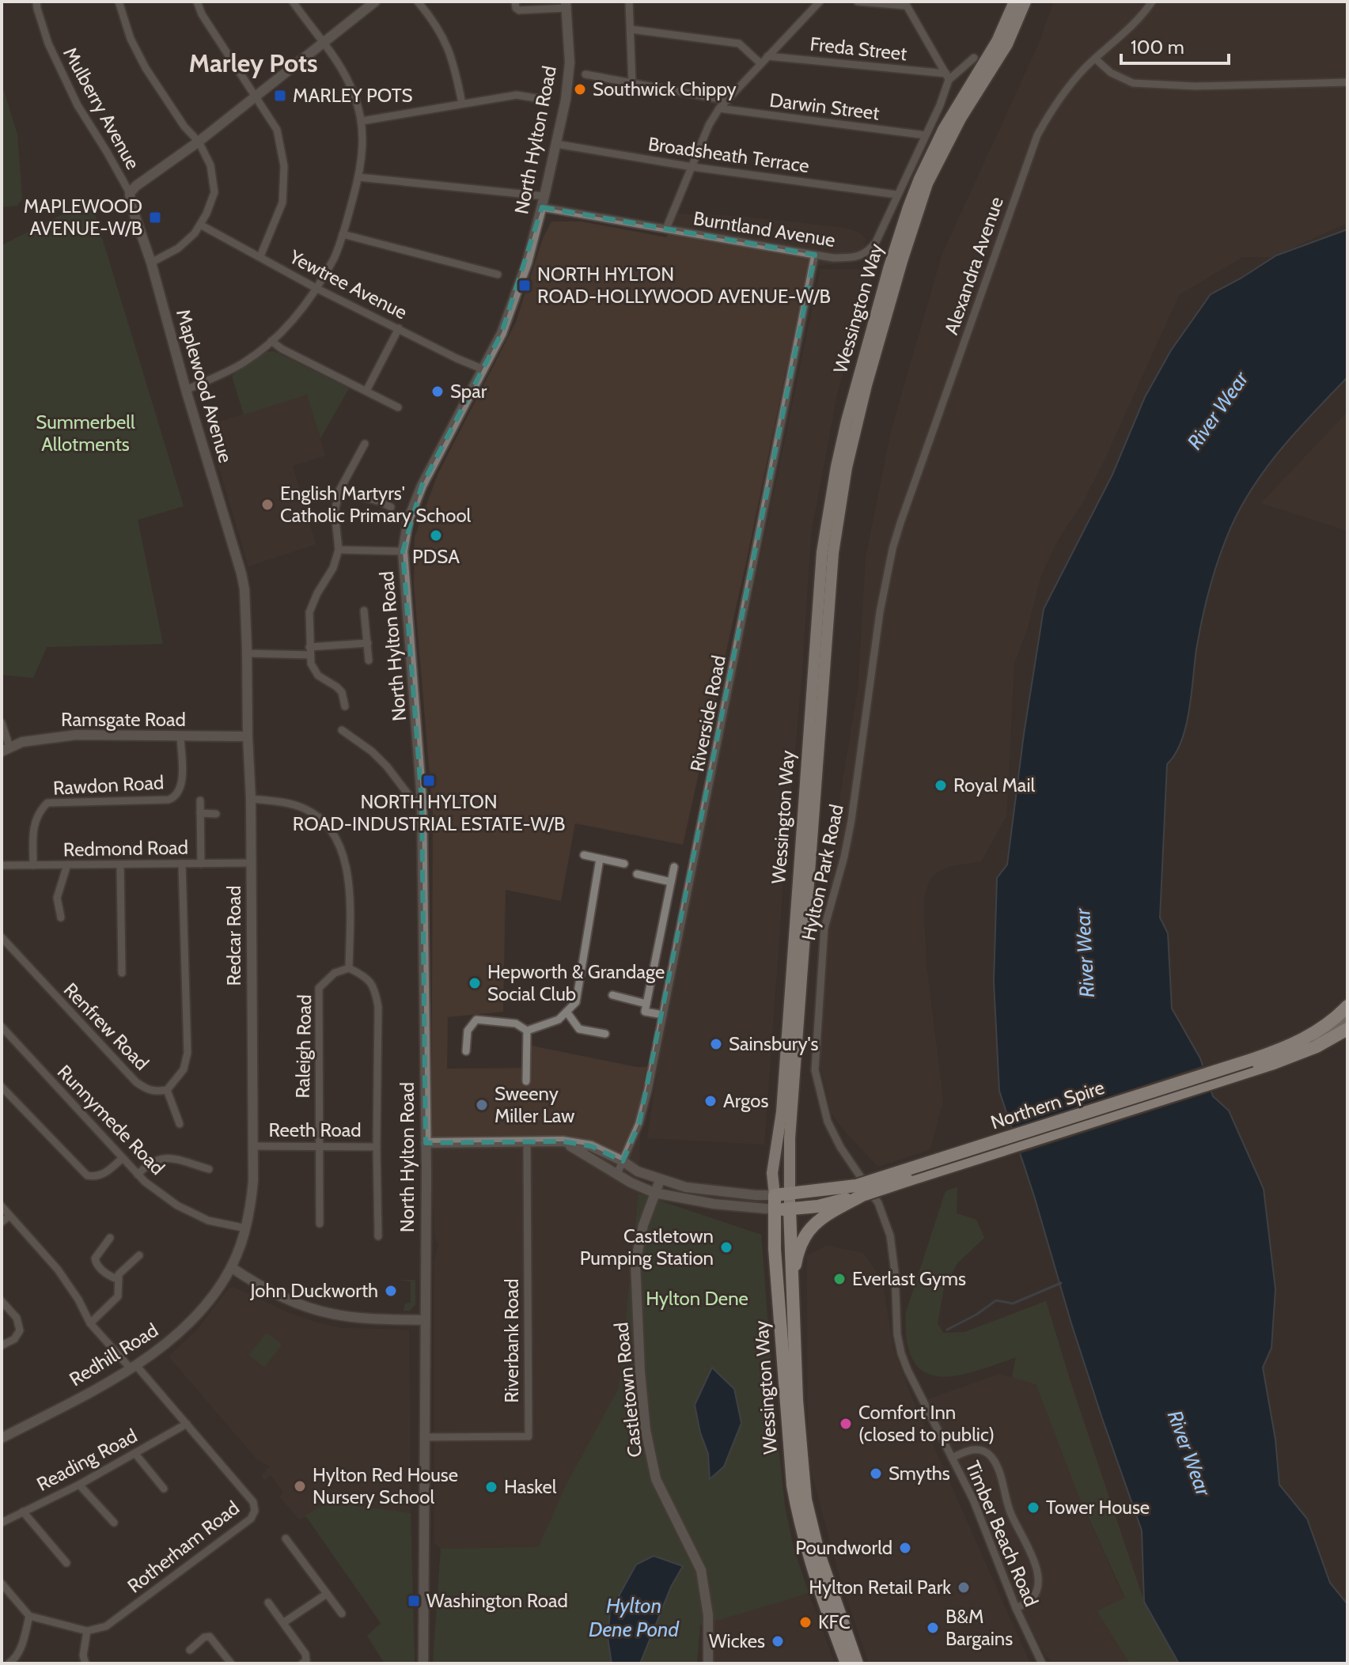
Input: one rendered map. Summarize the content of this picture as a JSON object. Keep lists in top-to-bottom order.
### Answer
{
  "streets": {
    "highway": ["Wessington Way", "Northern Spire"],
    "street": [
      "Freda Street",
      "Darwin Street",
      "Mulberry Avenue",
      "North Hylton Road",
      "Broadsheath Terrace",
      "Burntland Avenue",
      "Alexandra Avenue",
      "Yewtree Avenue",
      "Maplewood Avenue",
      "Riverside Road",
      "Ramsgate Road",
      "Rawdon Road",
      "Redmond Road",
      "Hylton Park Road",
      "Redcar Road",
      "Renfrew Road",
      "Raleigh Road",
      "Runnymede Road",
      "Reeth Road",
      "Riverbank Road",
      "Redhill Road",
      "Castletown Road",
      "Reading Road",
      "Timber Beach Road",
      "Rotherham Road"
    ]
  },
  "crossings": [
    ["Freda Street", "Burntland Avenue"],
    ["Darwin Street", "Burntland Avenue"],
    ["Mulberry Avenue", "Maplewood Avenue"],
    ["North Hylton Road", "Broadsheath Terrace"],
    ["North Hylton Road", "Burntland Avenue"],
    ["North Hylton Road", "Yewtree Avenue"],
    ["Broadsheath Terrace", "Burntland Avenue"],
    ["Burntland Avenue", "Riverside Road"],
    ["Alexandra Avenue", "Hylton Park Road"],
    ["Maplewood Avenue", "Redcar Road"],
    ["Ramsgate Road", "Rawdon Road"],
    ["Ramsgate Road", "Redcar Road"],
    ["Rawdon Road", "Redmond Road"],
    ["Redmond Road", "Redcar Road"],
    ["Hylton Park Road", "Timber Beach Road"],
    ["Redcar Road", "Runnymede Road"],
    ["Redcar Road", "Reeth Road"],
    ["Redcar Road", "Redhill Road"],
    ["Raleigh Road", "Reeth Road"],
    ["Redhill Road", "Rotherham Road"],
    ["Reading Road", "Rotherham Road"]
  ],
  "districts": ["Marley Pots"],
  "water": ["River Wear", "Hylton Dene Pond"],
  "parks": ["Summerbell Allotments", "Hylton Dene"],
  "places": {
    "other": [
      "Southwick Chippy",
      "Spar",
      "English Martyrs' Catholic Primary School",
      "PDSA",
      "Royal Mail",
      "Hepworth & Grandage Social Club",
      "Sainsbury's",
      "Argos",
      "Sweeny Miller Law",
      "Castletown Pumping Station",
      "Everlast Gyms",
      "John Duckworth",
      "Comfort Inn (closed to public)",
      "Smyths",
      "Hylton Red House Nursery School",
      "Haskel",
      "Tower House",
      "Poundworld",
      "Hylton Retail Park",
      "KFC",
      "B&M Bargains",
      "Wickes"
    ],
    "transit": [
      "MARLEY POTS",
      "MAPLEWOOD AVENUE-W/B",
      "NORTH HYLTON ROAD-HOLLYWOOD AVENUE-W/B",
      "NORTH HYLTON ROAD-INDUSTRIAL ESTATE-W/B",
      "Washington Road"
    ]
  },
  "scale_bar": "100 m"
}
